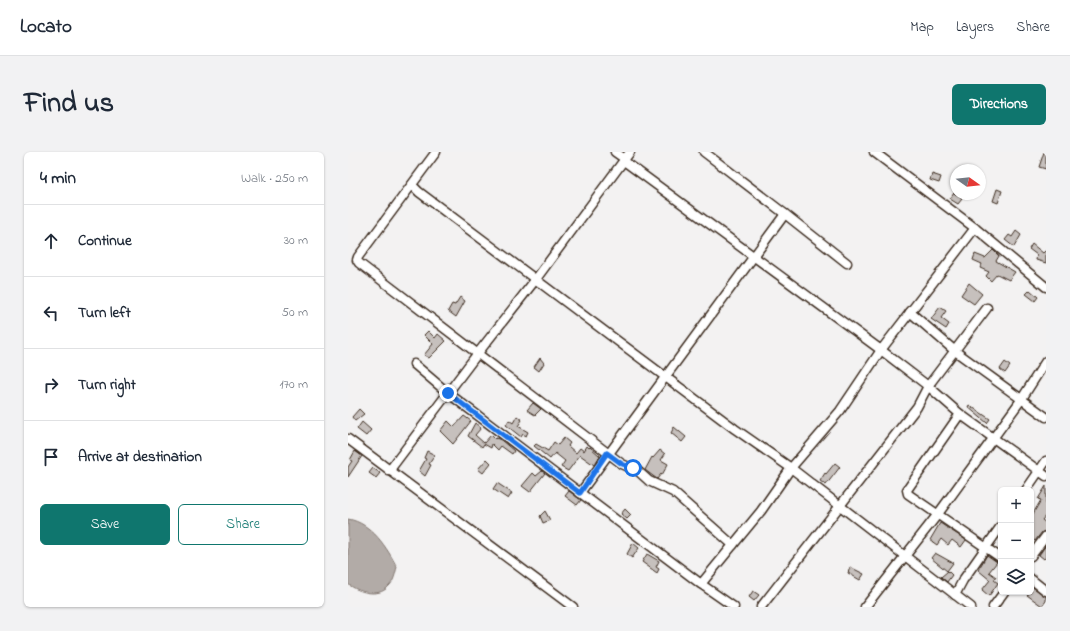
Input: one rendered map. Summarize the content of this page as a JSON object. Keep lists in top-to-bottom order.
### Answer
{
  "north": "right",
  "page": {
    "header": "Locato",
    "nav": ["Map", "Layers", "Share"],
    "title": "Find us",
    "buttons": [
      "Directions",
      ["Save", "Share"]
    ],
    "heading": ["4 min", "Walk · 250 m"],
    "list": [
      ["Continue", "30 m"],
      ["Turn left", "50 m"],
      ["Turn right", "170 m"],
      "Arrive at destination"
    ],
    "map_buttons": ["+", "−"]
  }
}
